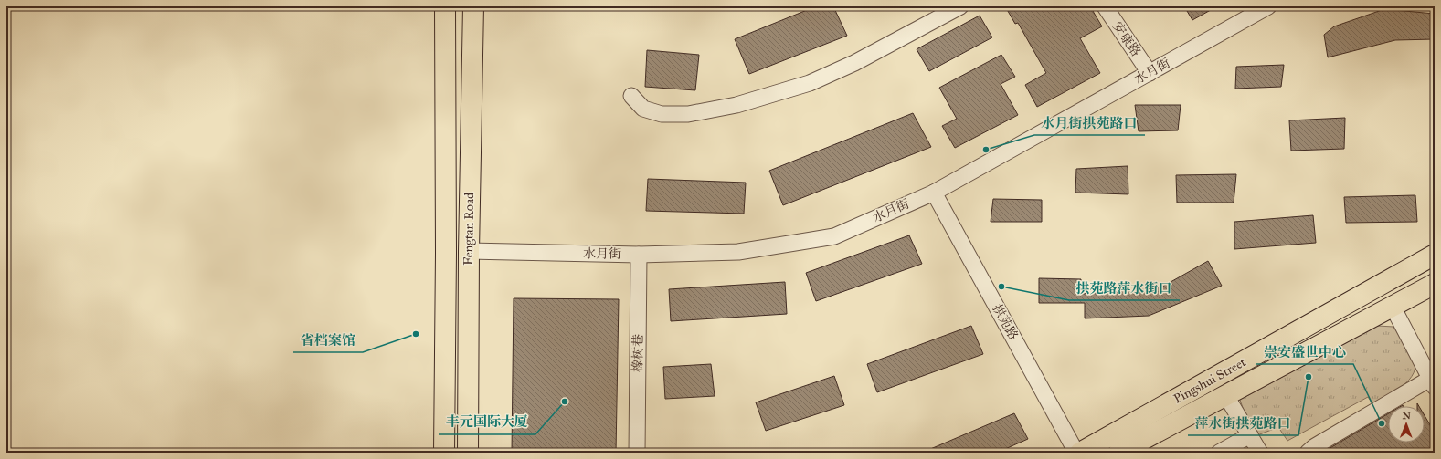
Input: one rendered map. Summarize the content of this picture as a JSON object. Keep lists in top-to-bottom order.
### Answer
{
  "streets": {
    "main road": ["Fengtan Road", "Pingshui Street"],
    "street": [
      "安康路",
      "水月街",
      "拱苑路",
      "橡树巷"
    ]
  },
  "crossings": [
    ["安康路", "水月街"],
    ["水月街", "Fengtan Road"],
    ["水月街", "拱苑路"],
    ["水月街", "橡树巷"]
  ],
  "places": [
    "水月街拱苑路口",
    "拱苑路萍水街口",
    "省档案馆",
    "萍水街拱苑路口",
    "丰元国际大厦",
    "崇安盛世中心"
  ],
  "north": "top"
}
